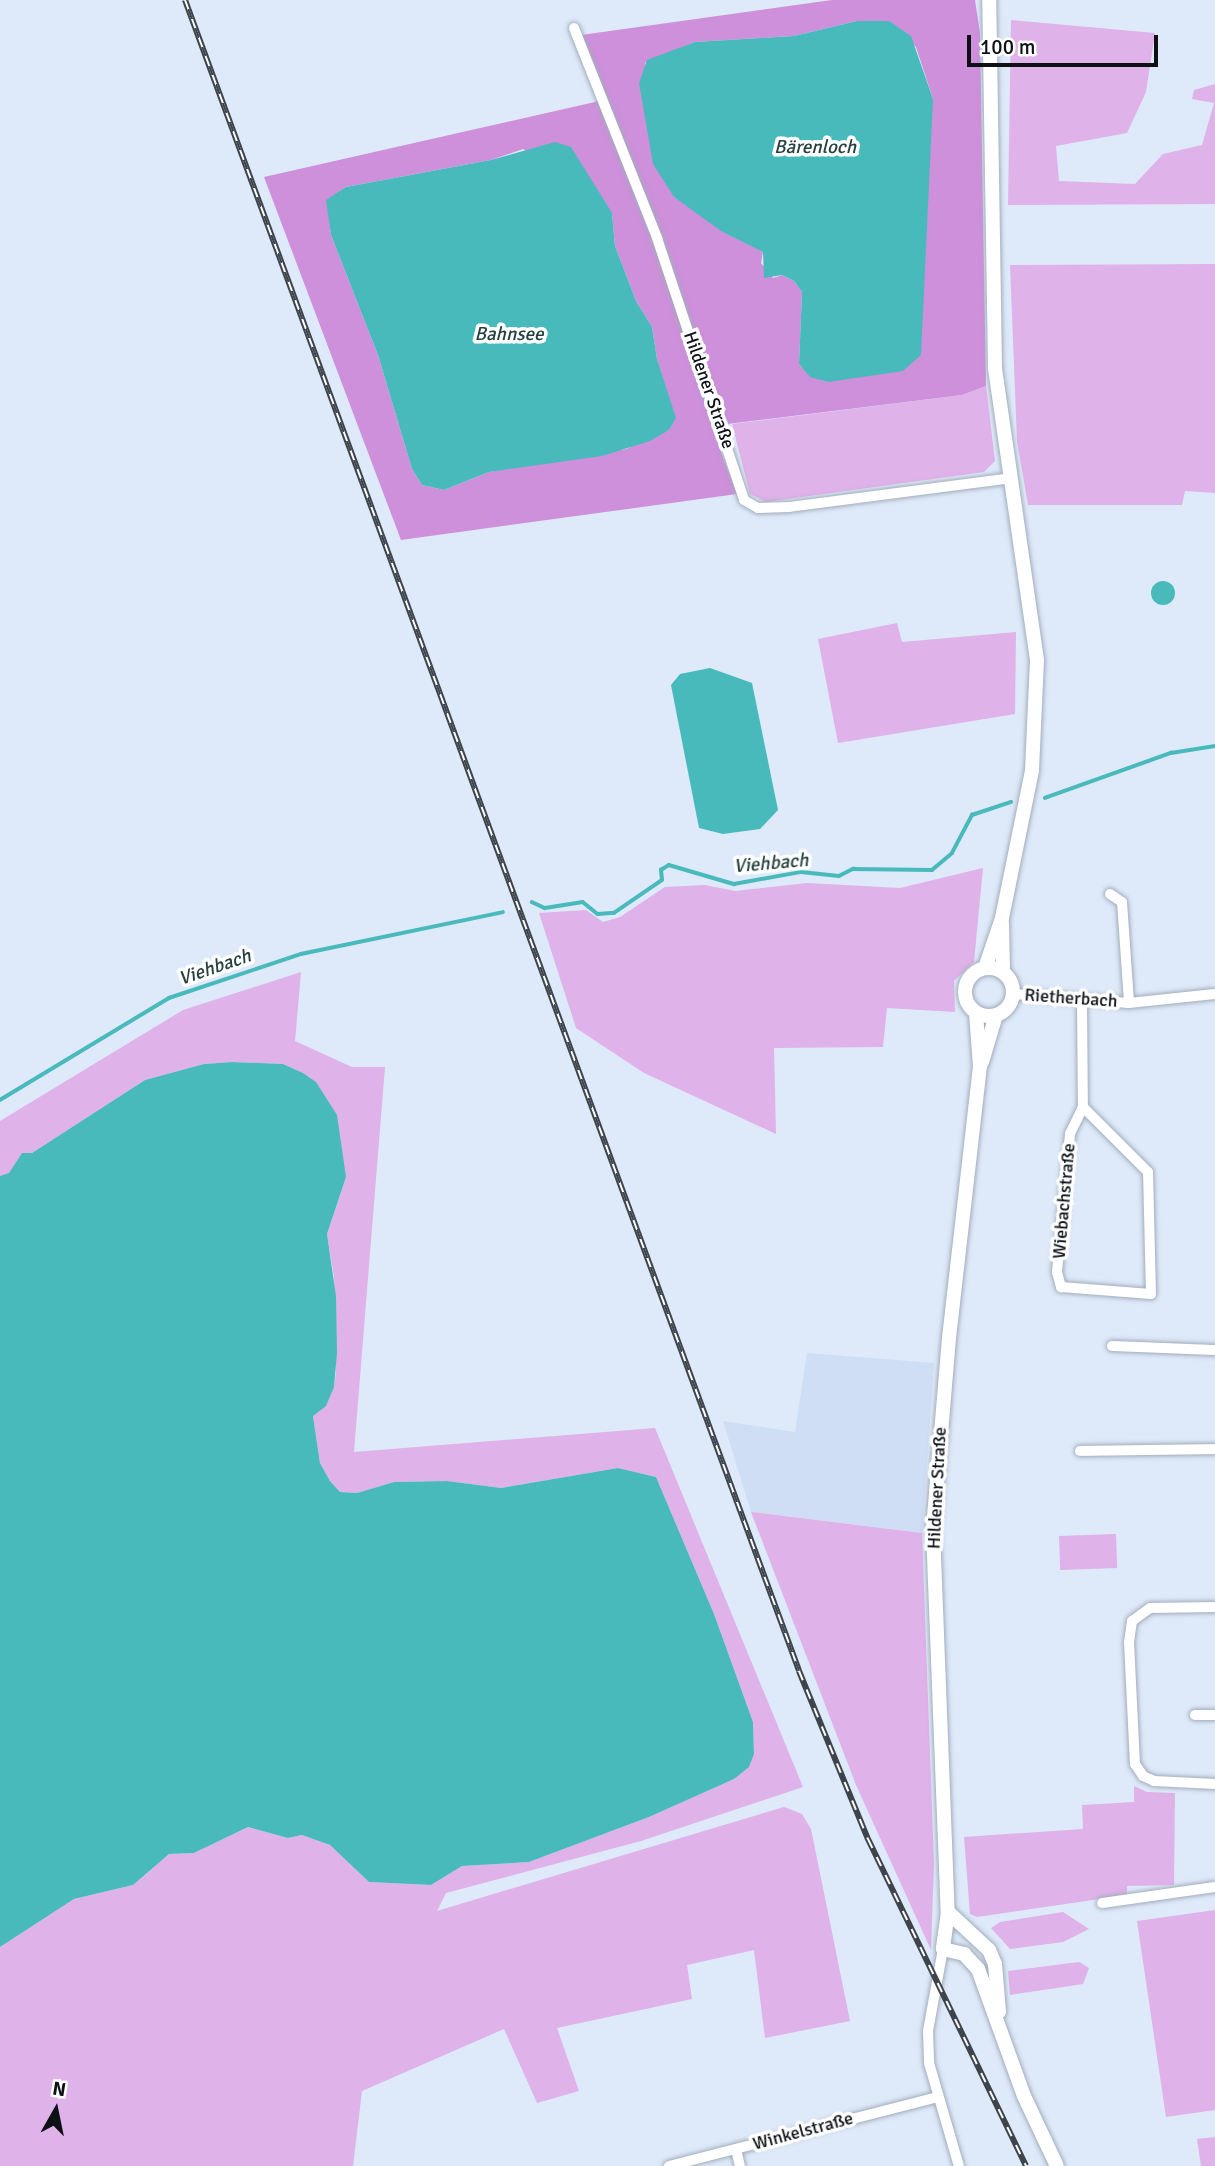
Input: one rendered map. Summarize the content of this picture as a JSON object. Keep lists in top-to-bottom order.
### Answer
{
  "streets": {
    "main road": ["Hildener Straße"],
    "street": ["Rietherbach", "Wiebachstraße", "Winkelstraße"]
  },
  "crossings": [
    ["Hildener Straße", "Rietherbach"],
    ["Rietherbach", "Wiebachstraße"]
  ],
  "water": ["Bärenloch", "Bahnsee", "Viehbach"],
  "scale_bar": "100 m",
  "north": "top"
}
